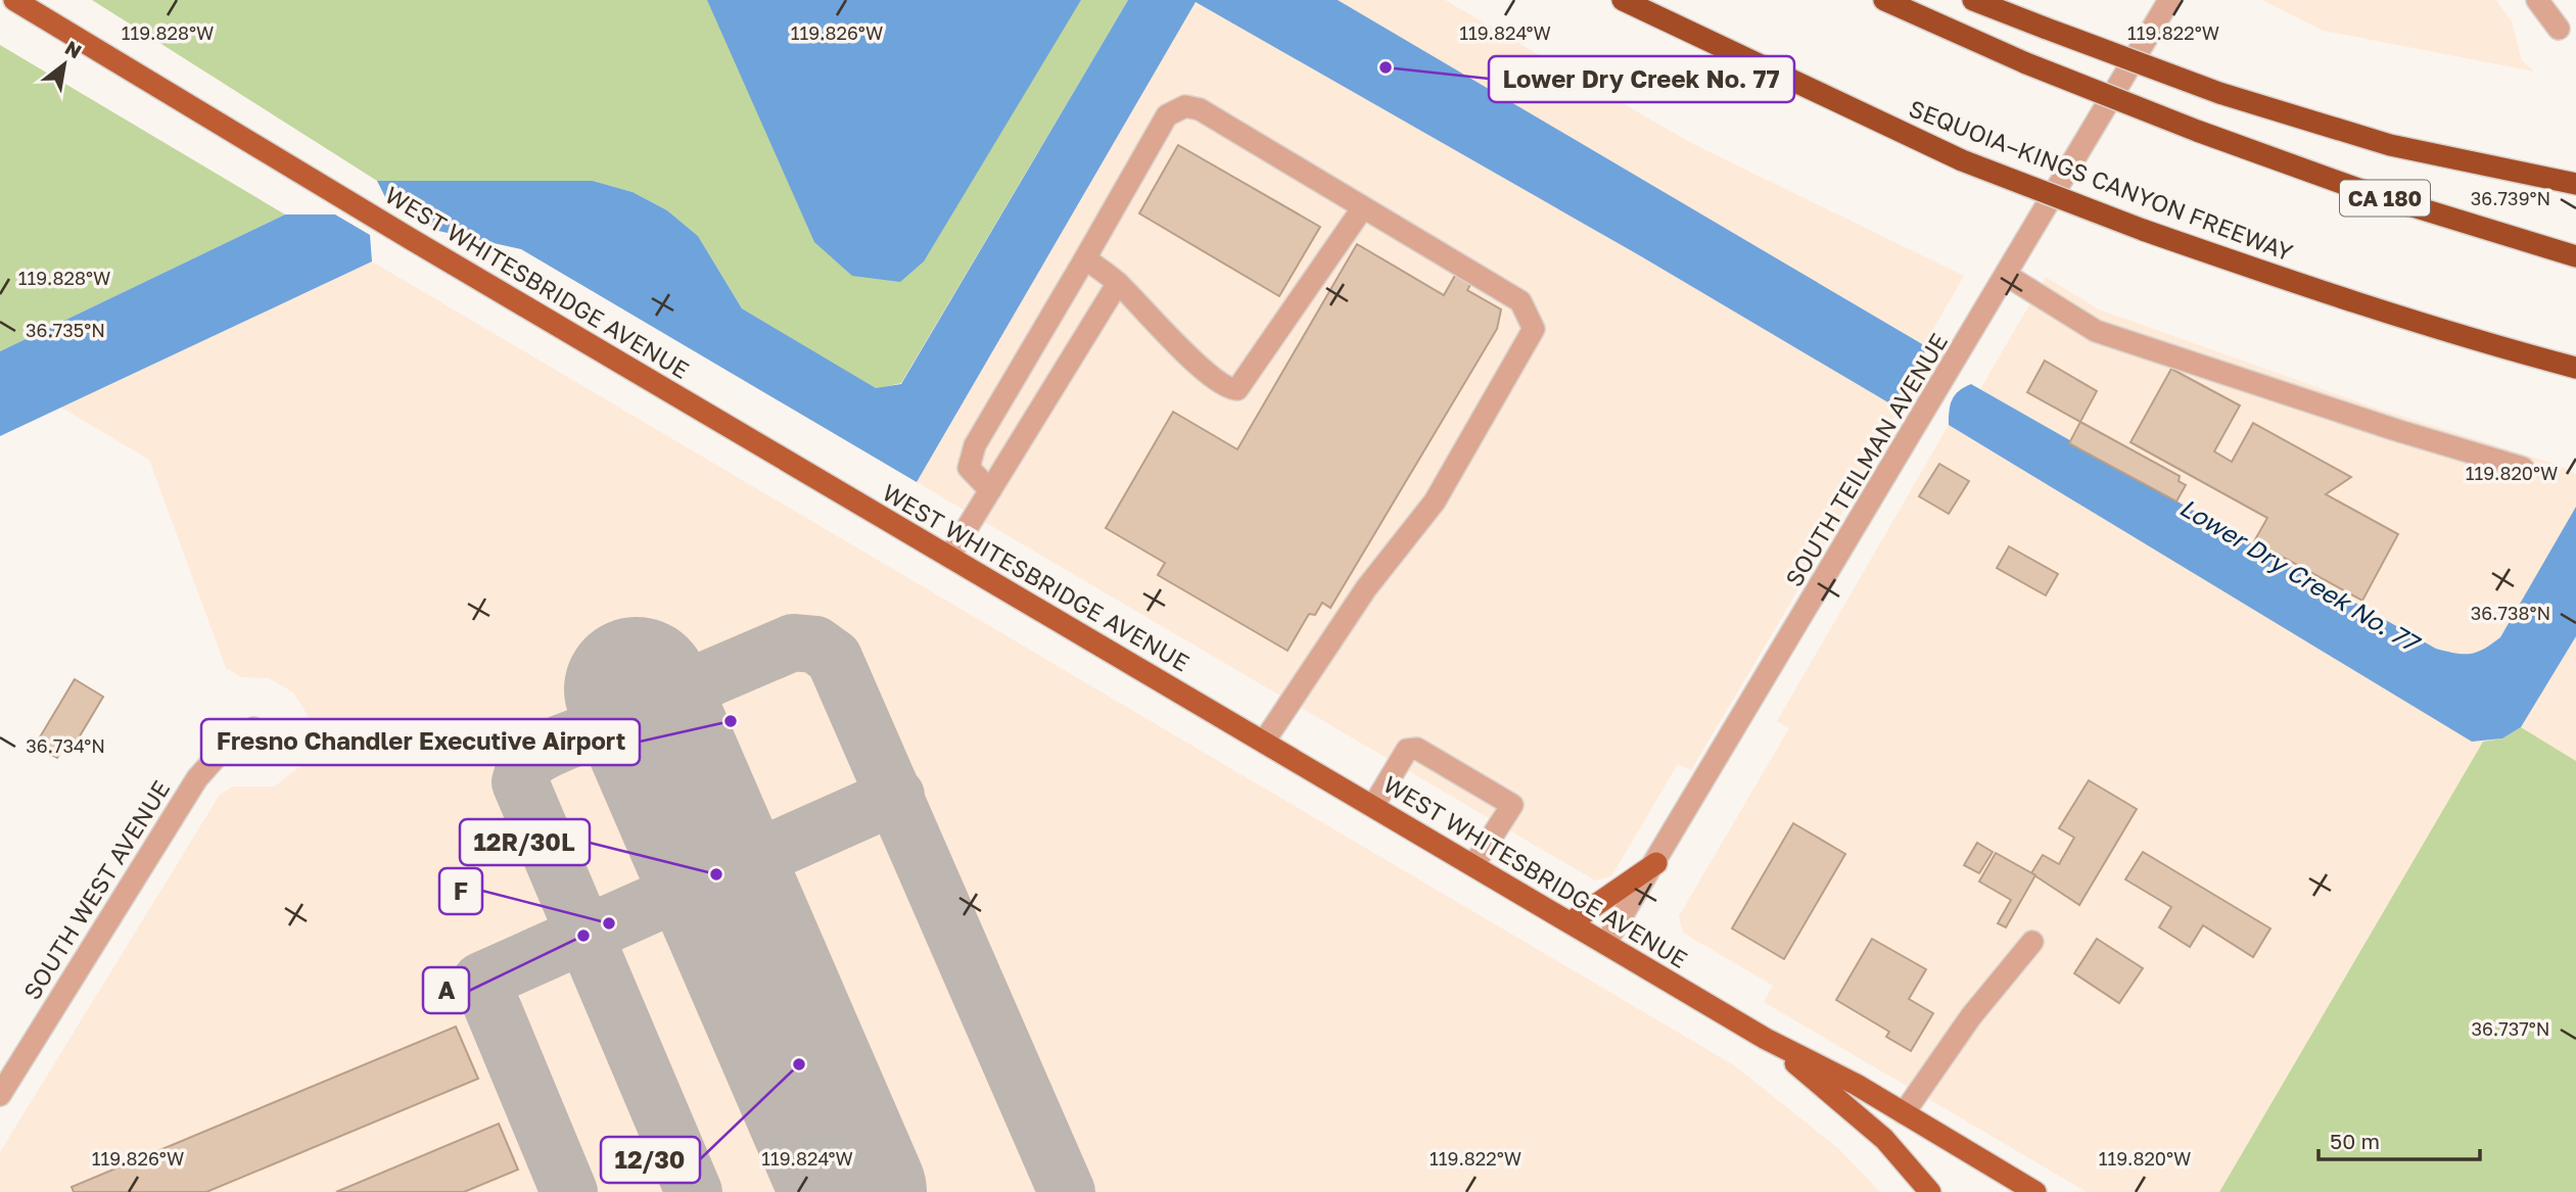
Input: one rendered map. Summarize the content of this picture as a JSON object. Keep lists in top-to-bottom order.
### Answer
{
  "streets": {
    "highway": ["SEQUOIA–KINGS CANYON FREEWAY", "CA 180"],
    "main road": ["WEST WHITESBRIDGE AVENUE"],
    "street": ["SOUTH TEILMAN AVENUE", "SOUTH WEST AVENUE"]
  },
  "crossings": [
    ["WEST WHITESBRIDGE AVENUE", "SOUTH TEILMAN AVENUE"]
  ],
  "water": ["Lower Dry Creek No. 77"],
  "places": [
    "Lower Dry Creek No. 77",
    "Fresno Chandler Executive Airport",
    "12R/30L",
    "F",
    "A",
    "12/30"
  ],
  "scale_bar": "50 m",
  "north": "top right",
  "coordinates": [
    "119.826°W",
    "119.824°W",
    "119.828°W",
    "119.822°W",
    "36.739°N",
    "36.735°N",
    "119.820°W",
    "36.738°N",
    "36.734°N",
    "36.737°N"
  ]
}
